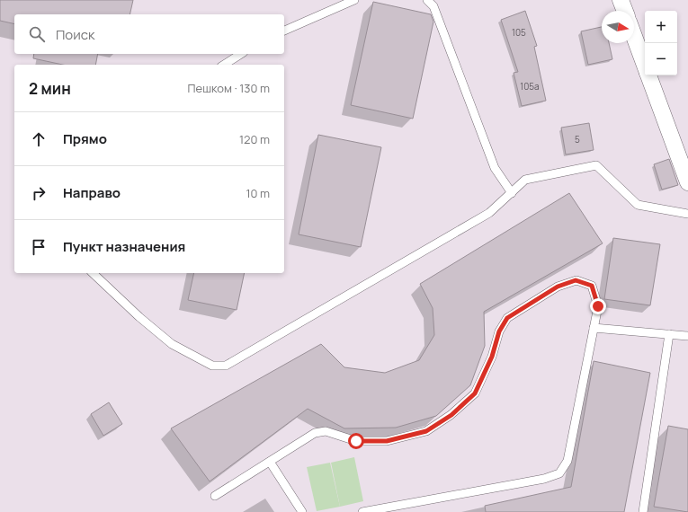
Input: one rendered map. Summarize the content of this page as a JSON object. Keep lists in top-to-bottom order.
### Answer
{
  "house_numbers": ["105", "105а", "5"],
  "north": "right",
  "page": {
    "map_buttons": ["+", "−"],
    "search": "Поиск",
    "heading": ["2 мин", "Пешком · 130 m"],
    "list": [
      ["Прямо", "120 m"],
      ["Направо", "10 m"],
      "Пункт назначения"
    ]
  }
}
